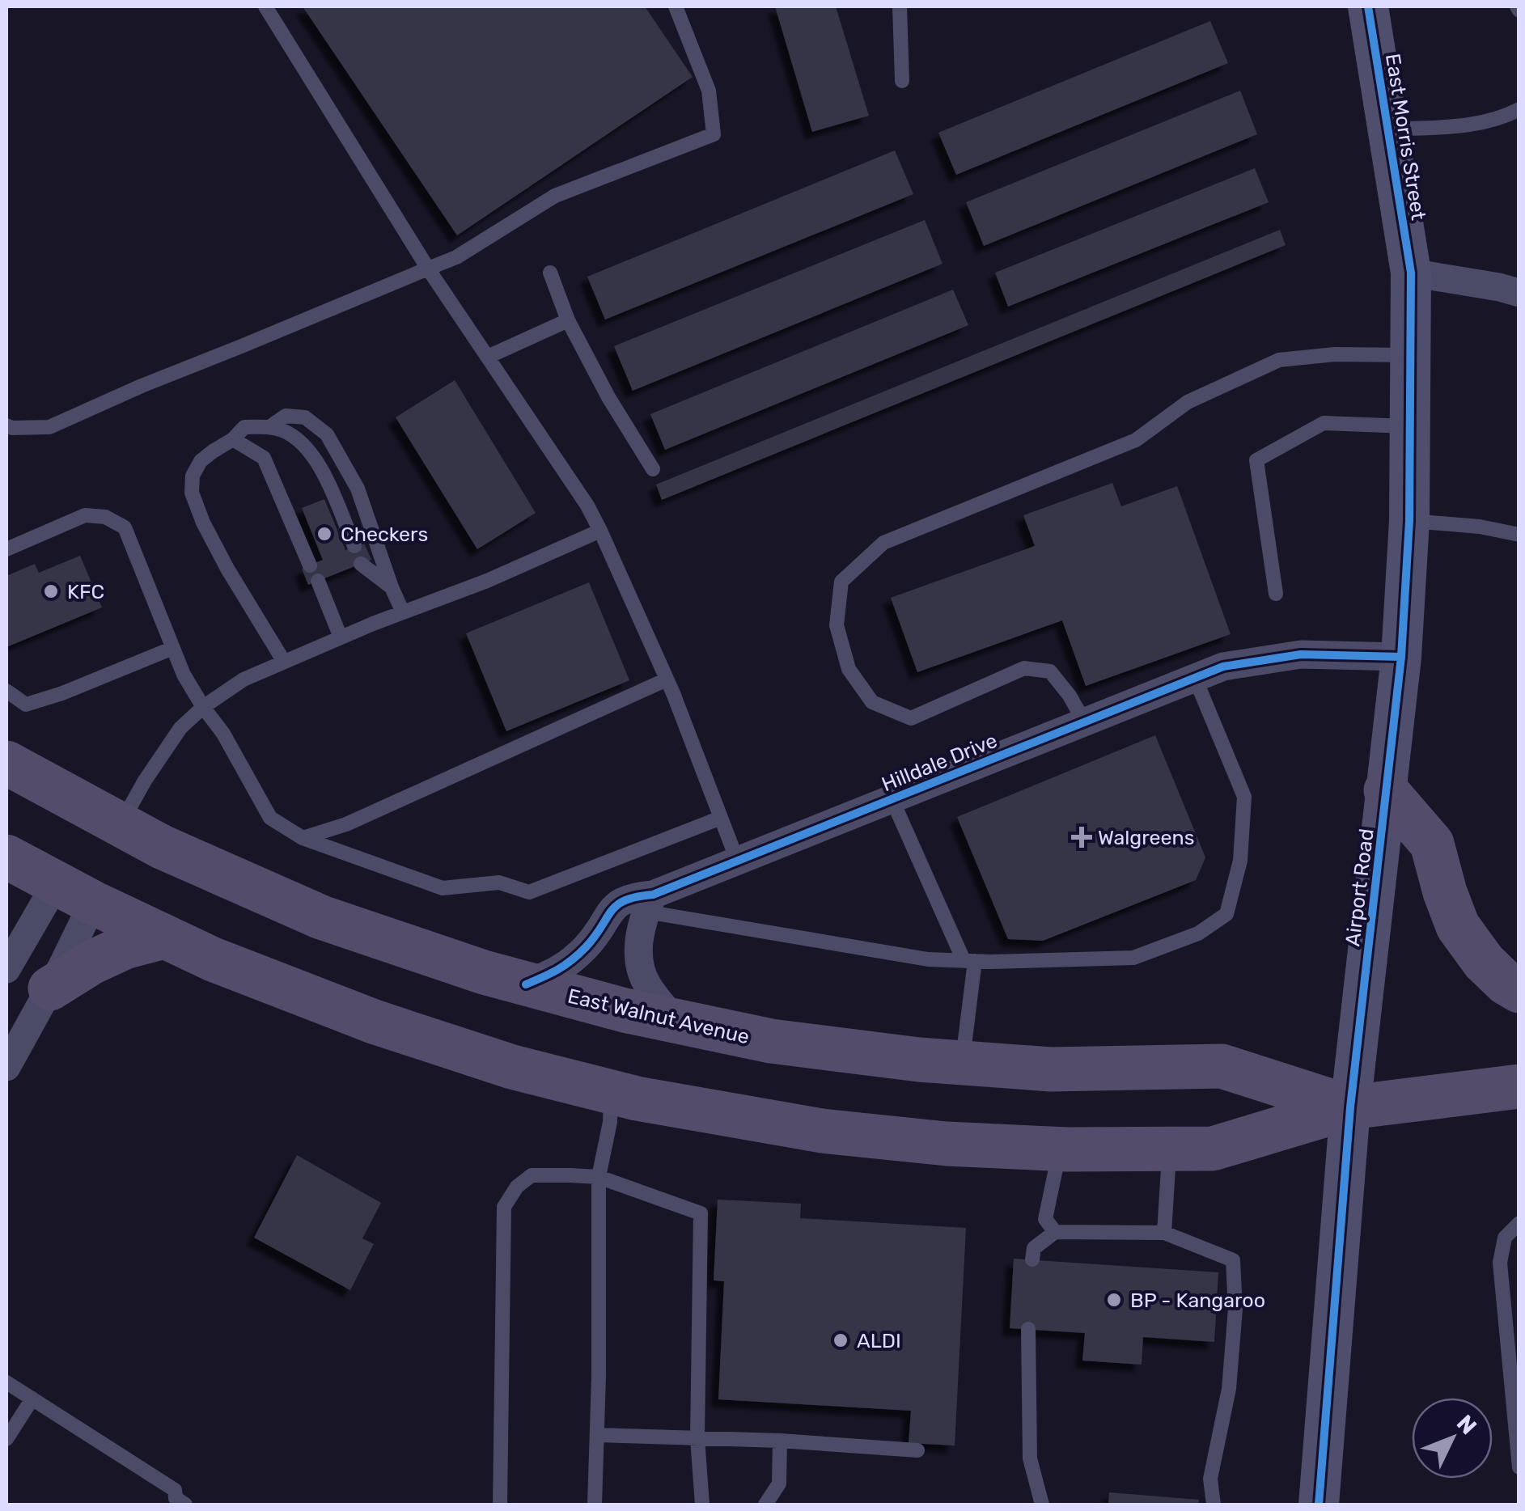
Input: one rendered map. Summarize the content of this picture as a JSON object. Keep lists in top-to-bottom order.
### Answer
{
  "streets": {
    "main road": ["East Morris Street", "Airport Road", "East Walnut Avenue"],
    "street": ["Hilldale Drive"]
  },
  "crossings": [
    ["East Morris Street", "Airport Road"],
    ["Hilldale Drive", "Airport Road"],
    ["Hilldale Drive", "East Walnut Avenue"],
    ["Airport Road", "East Walnut Avenue"]
  ],
  "places": {
    "other": [
      "Checkers",
      "KFC",
      "BP - Kangaroo",
      "ALDI"
    ],
    "health": ["Walgreens"]
  },
  "north": "top right"
}
